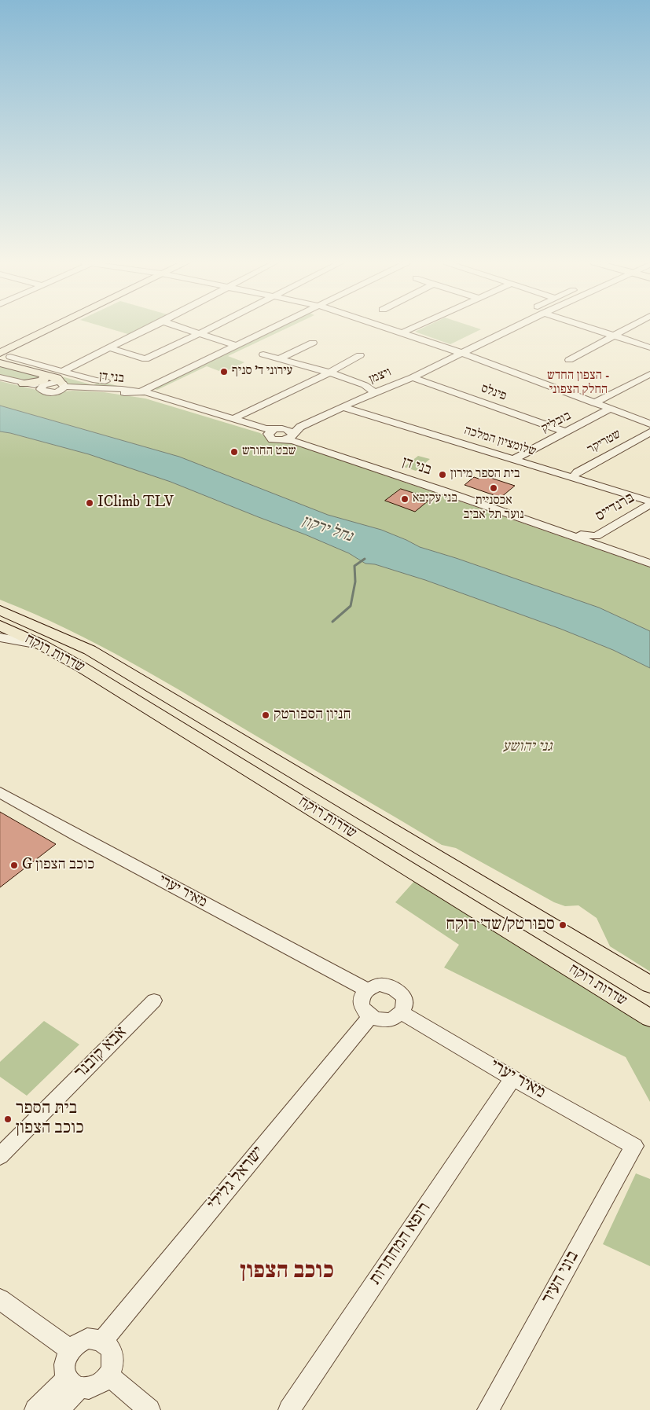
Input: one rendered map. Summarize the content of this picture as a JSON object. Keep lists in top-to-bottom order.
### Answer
{
  "streets": {
    "main road": ["שדרות רוקח"],
    "street": [
      "ויצמן",
      "בני דן",
      "פינלס",
      "בובליק",
      "שלומציון המלכה",
      "שטריקר",
      "ברנדייס",
      "מאיר יערי",
      "אבא קובנר",
      "ישראל גלילי",
      "רופא המחתרות",
      "בוני העיר"
    ]
  },
  "crossings": [
    ["ויצמן", "בני דן"],
    ["ויצמן", "פינלס"],
    ["ויצמן", "שלומציון המלכה"],
    ["בני דן", "ברנדייס"],
    ["פינלס", "בובליק"],
    ["בובליק", "שלומציון המלכה"],
    ["שלומציון המלכה", "שטריקר"],
    ["מאיר יערי", "ישראל גלילי"],
    ["מאיר יערי", "רופא המחתרות"],
    ["מאיר יערי", "בוני העיר"]
  ],
  "districts": ["הצפון החדש - החלק הצפוני", "כוכב הצפון"],
  "water": ["נחל ירקון"],
  "parks": ["גני יהושע"],
  "places": [
    "עירוני ד' סניף",
    "שבט החורש",
    "בית הספר מירון",
    "אכסניית נוער תל אביב",
    "בני עקיבא",
    "IClimb TLV",
    "חניון הספורטק",
    "G כוכב הצפון",
    "ספורטק/שד׳ רוקח",
    "בית הספר כוכב הצפון"
  ]
}
